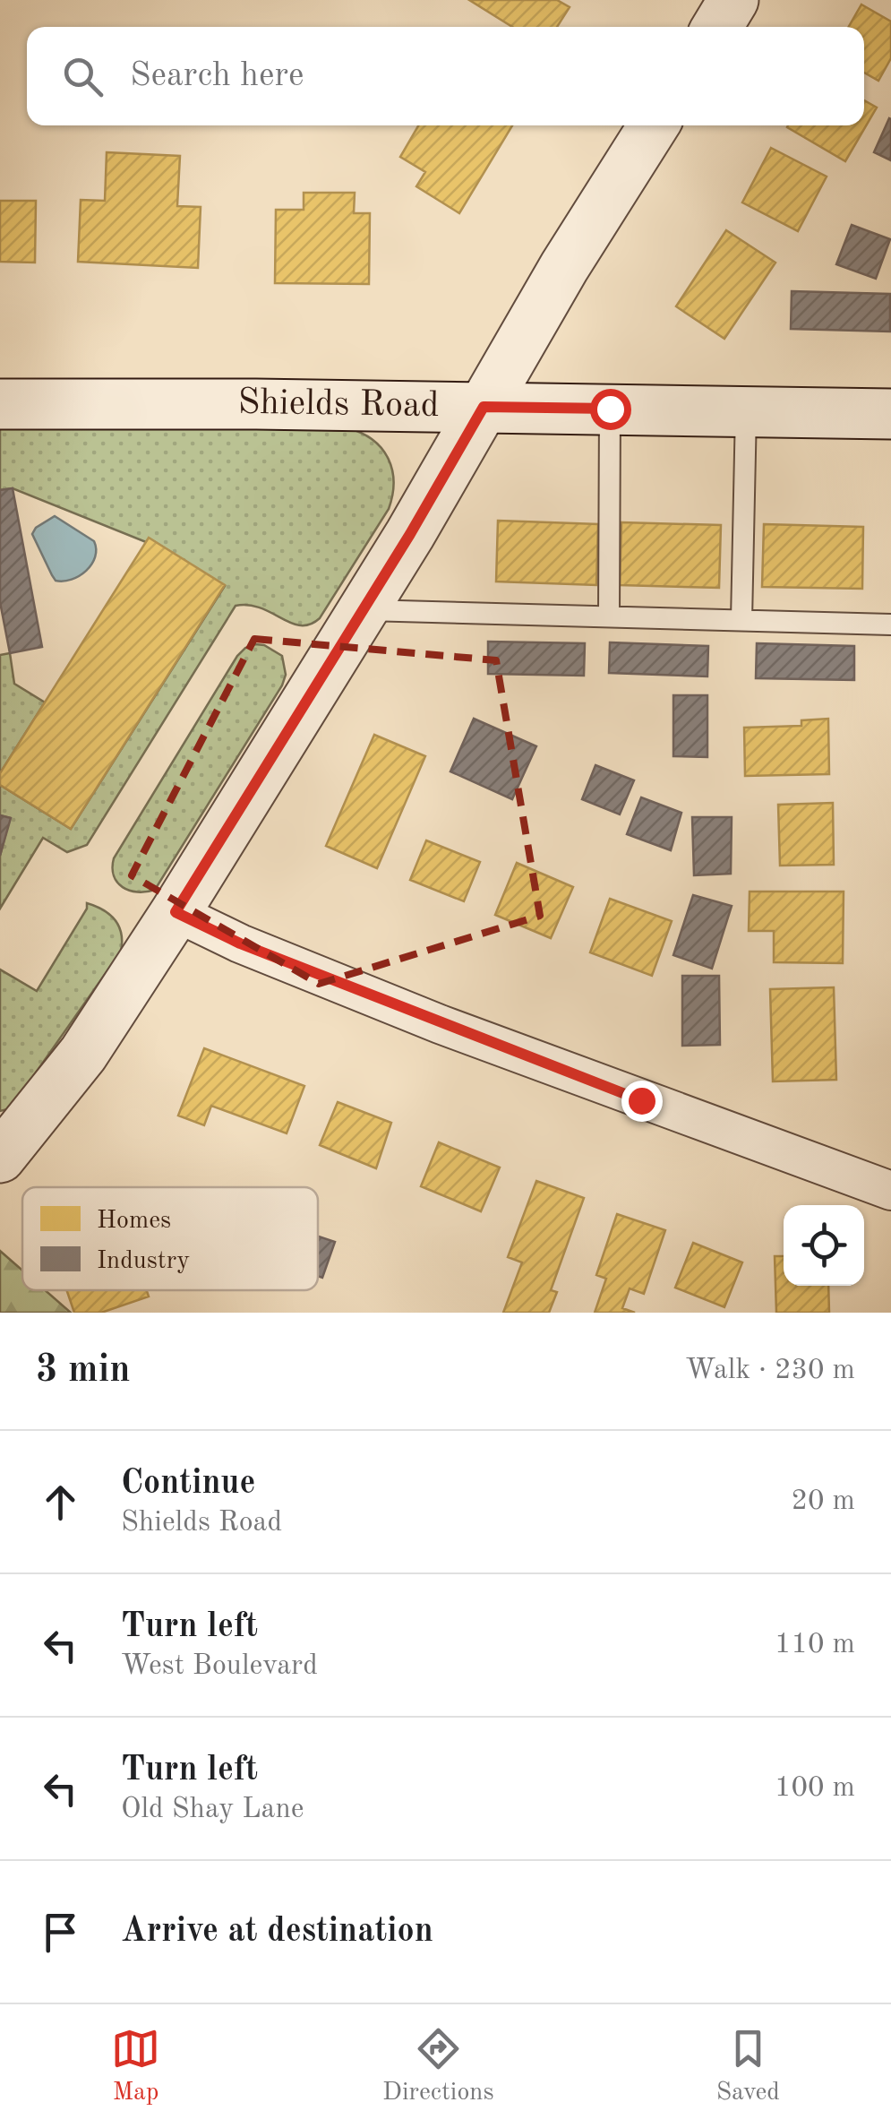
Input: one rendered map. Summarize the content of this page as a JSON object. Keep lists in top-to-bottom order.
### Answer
{
  "streets": {
    "street": ["Shields Road"]
  },
  "legend": ["Homes", "Industry"],
  "page": {
    "search": "Search here",
    "heading": ["3 min", "Walk · 230 m"],
    "list": [
      ["Continue", "Shields Road", "20 m"],
      ["Turn left", "West Boulevard", "110 m"],
      ["Turn left", "Old Shay Lane", "100 m"],
      "Arrive at destination"
    ],
    "nav": ["Map", "Directions", "Saved"]
  }
}
